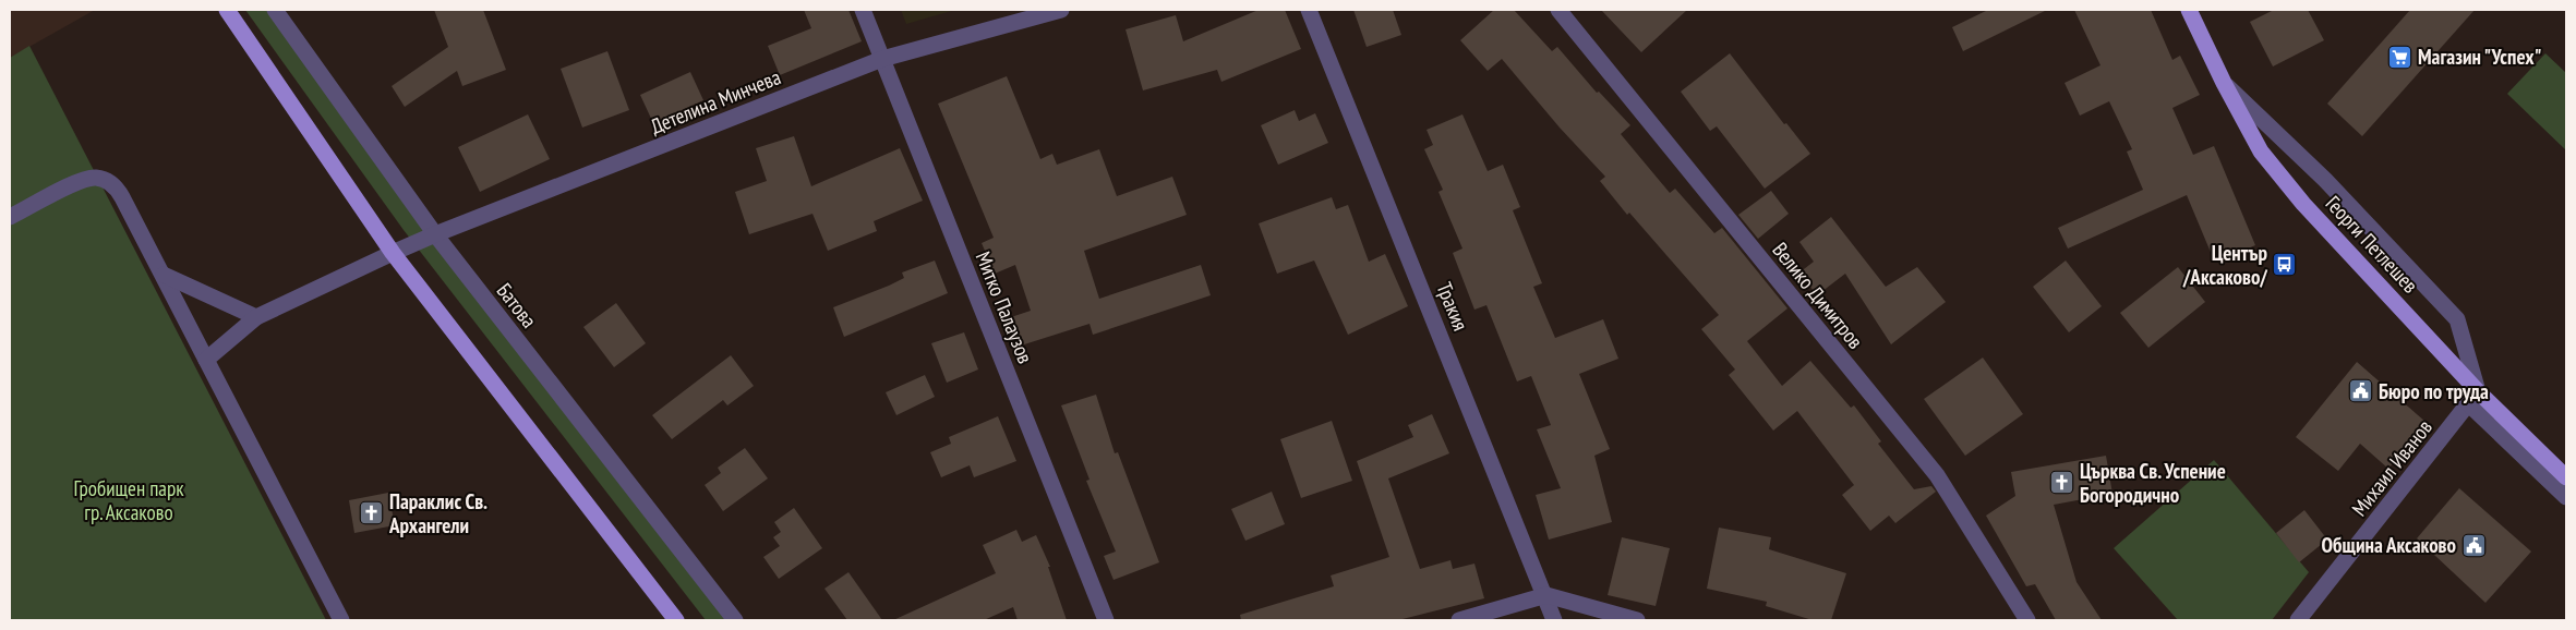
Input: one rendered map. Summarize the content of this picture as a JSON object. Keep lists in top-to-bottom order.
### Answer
{
  "streets": {
    "main road": ["Георги Петлешев"],
    "street": [
      "Детелина Минчева",
      "Велико Димитров",
      "Батова",
      "Тракия",
      "Митко Палаузов",
      "Михаил Иванов"
    ]
  },
  "crossings": [
    ["Детелина Минчева", "Батова"],
    ["Детелина Минчева", "Митко Палаузов"],
    ["Георги Петлешев", "Михаил Иванов"]
  ],
  "parks": ["Гробищен парк гр. Аксаково"],
  "places": {
    "supermarket": ["Магазин \"Успех\""],
    "bus stop": ["Център /Аксаково/"],
    "public building": ["Бюро по труда", "Община Аксаково"],
    "church": ["Църква Св. Успение Богородично", "Параклис Св. Архангели"]
  }
}
